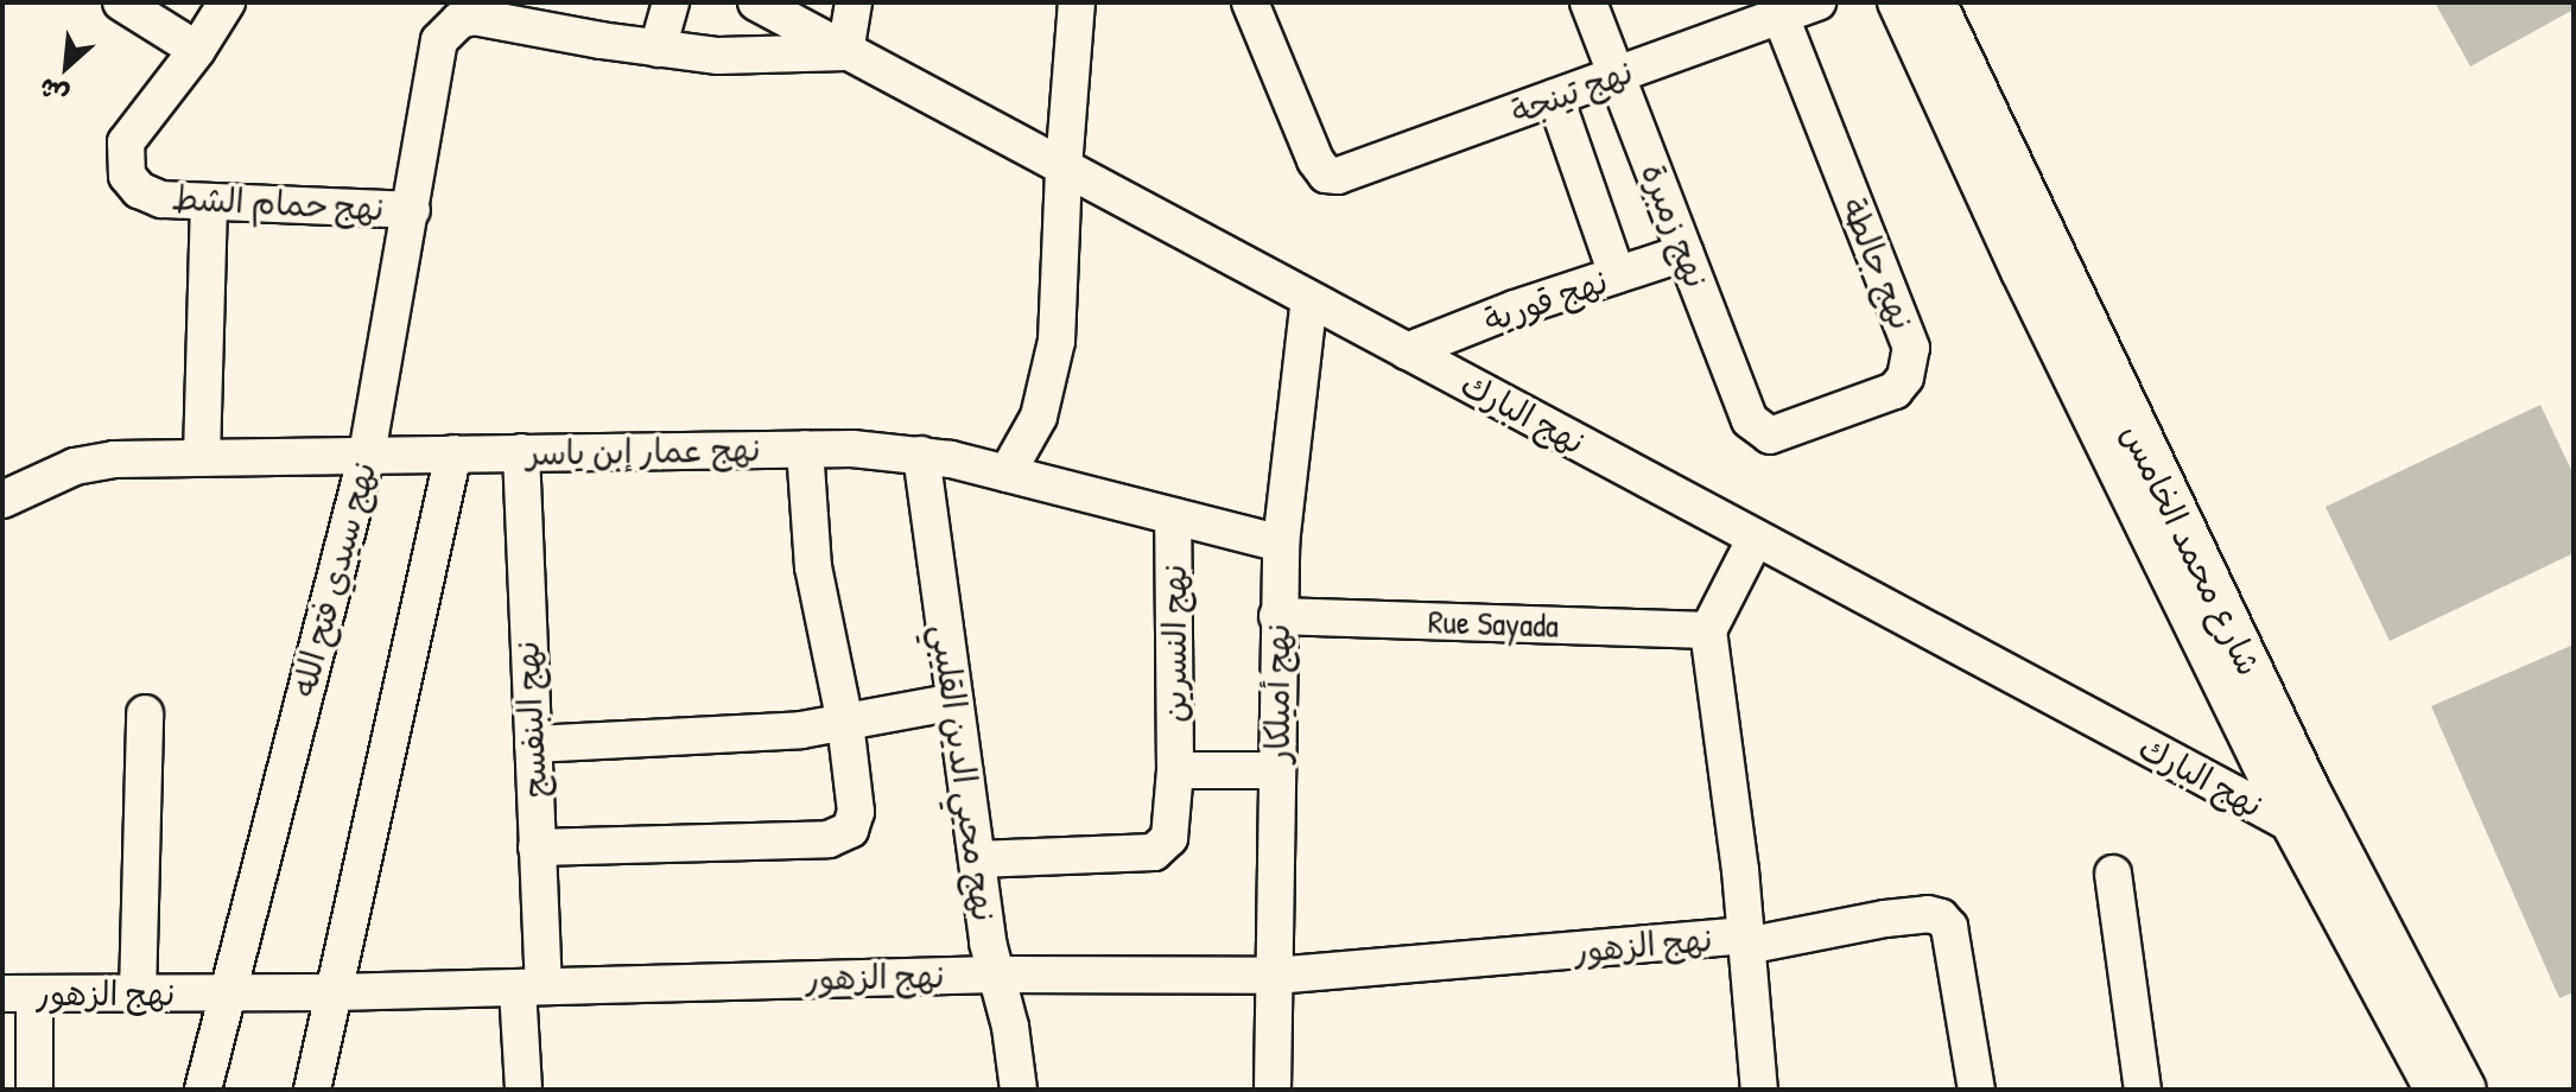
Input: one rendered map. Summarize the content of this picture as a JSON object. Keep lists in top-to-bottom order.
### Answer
{
  "streets": {
    "main road": ["شارع محمد الخامس"],
    "street": [
      "نهج تينجة",
      "نهج حمام الشط",
      "نهج زمبرة",
      "نهج جالطة",
      "نهج قورية",
      "نهج البارك",
      "نهج عمار إبن ياسر",
      "نهج سيدي فتح الله",
      "Rue Sayada",
      "نهج النسرين",
      "نهج أميلكار",
      "نهج البنفسج",
      "نهج محيي الدين القليبي",
      "نهج الزهور"
    ]
  },
  "crossings": [
    ["نهج تينجة", "نهج زمبرة"],
    ["نهج تينجة", "نهج جالطة"],
    ["نهج حمام الشط", "نهج سيدي فتح الله"],
    ["نهج زمبرة", "نهج جالطة"],
    ["نهج زمبرة", "نهج قورية"],
    ["نهج قورية", "نهج البارك"],
    ["نهج البارك", "نهج أميلكار"],
    ["نهج عمار إبن ياسر", "نهج سيدي فتح الله"],
    ["نهج عمار إبن ياسر", "نهج النسرين"],
    ["نهج عمار إبن ياسر", "نهج أميلكار"],
    ["نهج عمار إبن ياسر", "نهج البنفسج"],
    ["نهج عمار إبن ياسر", "نهج محيي الدين القليبي"],
    ["نهج سيدي فتح الله", "نهج الزهور"],
    ["Rue Sayada", "نهج أميلكار"],
    ["نهج النسرين", "نهج محيي الدين القليبي"],
    ["نهج أميلكار", "نهج الزهور"],
    ["نهج البنفسج", "نهج الزهور"],
    ["نهج محيي الدين القليبي", "نهج الزهور"]
  ],
  "north": "bottom left"
}
